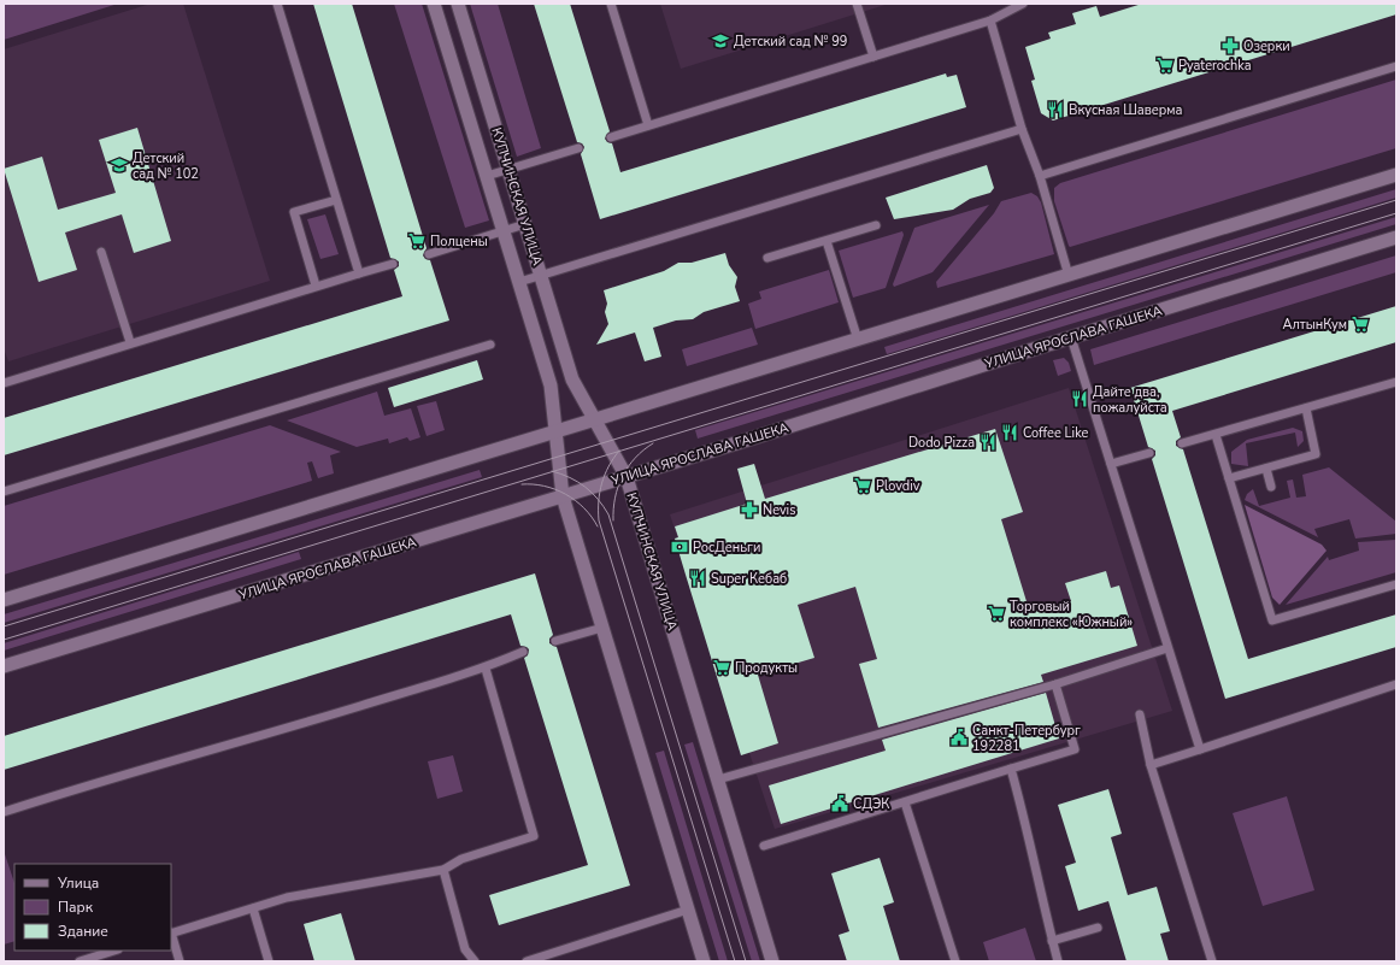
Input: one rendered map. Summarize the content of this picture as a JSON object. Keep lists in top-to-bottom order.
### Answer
{
  "streets": {
    "street": ["КУПЧИНСКАЯ УЛИЦА", "УЛИЦА ЯРОСЛАВА ГАШЕКА"]
  },
  "crossings": [
    ["КУПЧИНСКАЯ УЛИЦА", "УЛИЦА ЯРОСЛАВА ГАШЕКА"]
  ],
  "places": {
    "school or university": ["Детский сад № 99", "Детский сад № 102"],
    "pharmacy": ["Озерки", "Nevis"],
    "supermarket": [
      "Pyaterochka",
      "Полцены",
      "АлтынКум",
      "Plovdiv",
      "Торговый комплекс «Южный»",
      "Продукты"
    ],
    "restaurant": [
      "Вкусная Шаверма",
      "Дайте два, пожалуйста",
      "Coffee Like",
      "Dodo Pizza",
      "Super Кебаб"
    ],
    "bank": ["РосДеньги"],
    "public building": ["Санкт-Петербург 192281", "СДЭК"]
  },
  "legend": ["Улица", "Парк", "Здание"]
}
